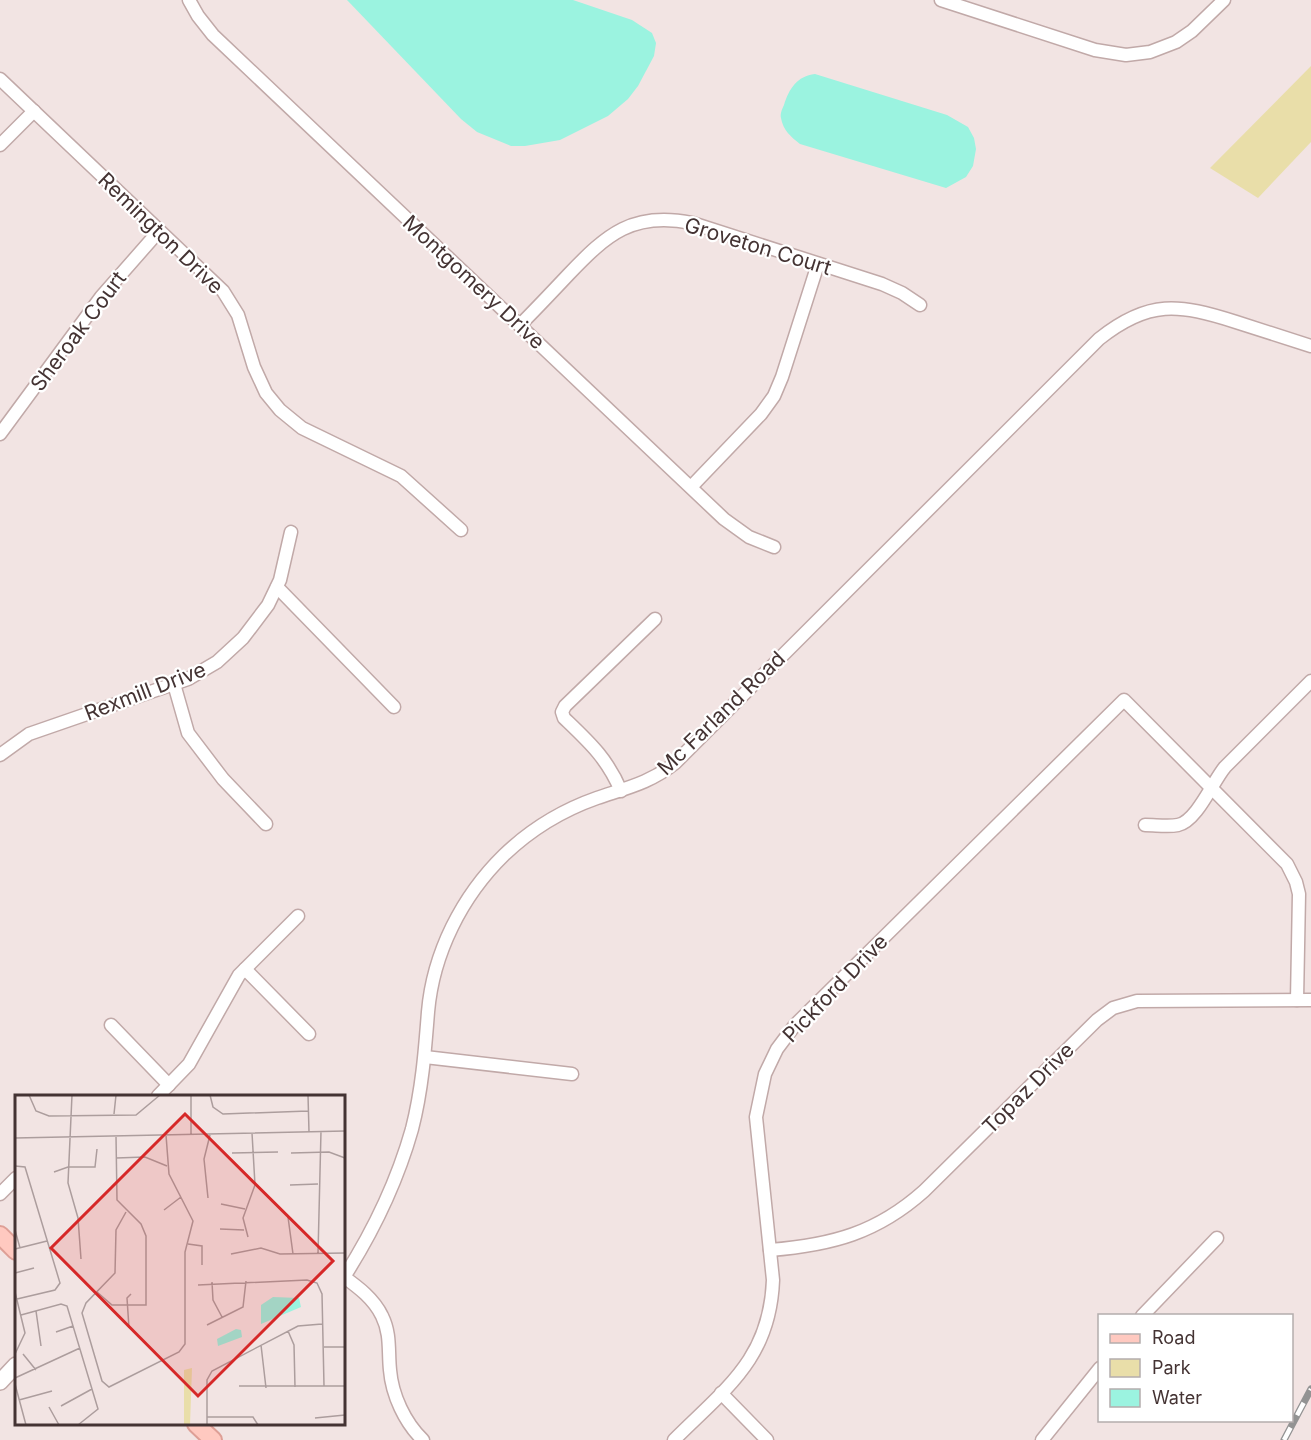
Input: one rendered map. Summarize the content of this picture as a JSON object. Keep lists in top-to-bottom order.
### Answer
{
  "streets": {
    "street": [
      "Remington Drive",
      "Groveton Court",
      "Montgomery Drive",
      "Sheroak Court",
      "Rexmill Drive",
      "Mc Farland Road",
      "Pickford Drive",
      "Topaz Drive"
    ]
  },
  "crossings": [
    ["Remington Drive", "Sheroak Court"],
    ["Groveton Court", "Montgomery Drive"],
    ["Pickford Drive", "Topaz Drive"]
  ],
  "legend": ["Road", "Park", "Water"]
}
